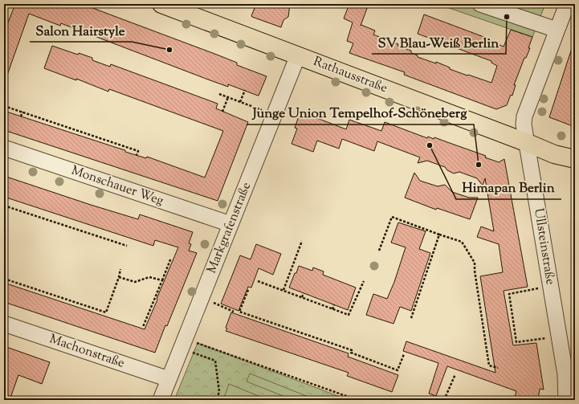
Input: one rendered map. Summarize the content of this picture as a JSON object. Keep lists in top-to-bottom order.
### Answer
{
  "streets": {
    "main road": ["Rathausstraße"],
    "street": [
      "Monschauer Weg",
      "Markgrafenstraße",
      "Ullsteinstraße",
      "Machonstraße"
    ]
  },
  "crossings": [
    ["Rathausstraße", "Markgrafenstraße"],
    ["Rathausstraße", "Ullsteinstraße"],
    ["Monschauer Weg", "Markgrafenstraße"],
    ["Markgrafenstraße", "Machonstraße"]
  ],
  "places": [
    "SV Blau-Weiß Berlin",
    "Salon Hairstyle",
    "Himapan Berlin",
    "Junge Union Tempelhof-Schöneberg"
  ]
}
